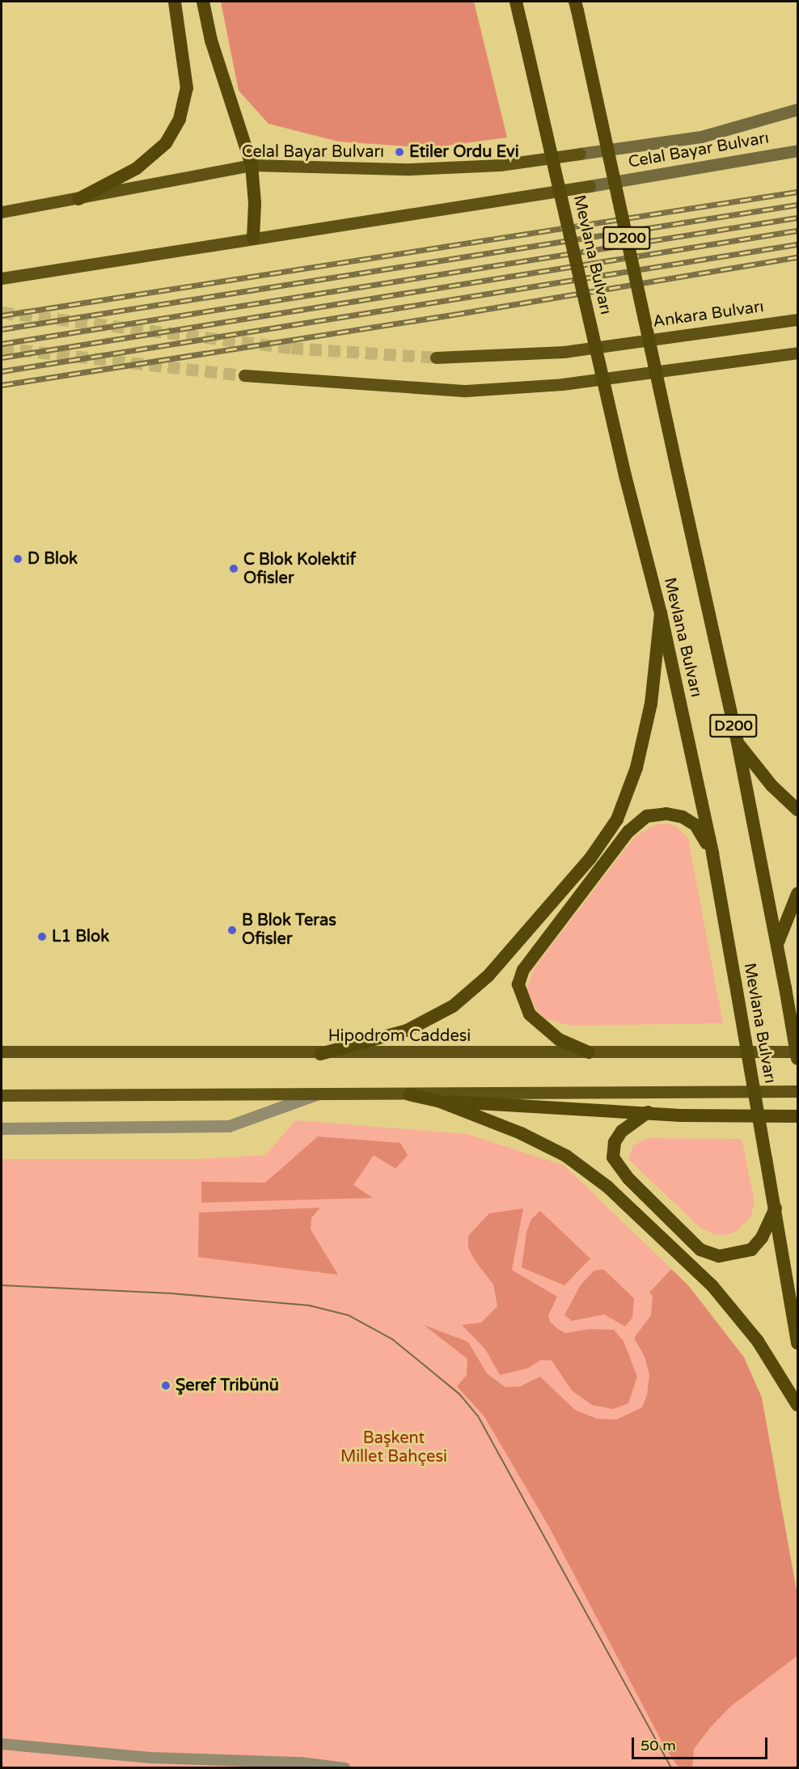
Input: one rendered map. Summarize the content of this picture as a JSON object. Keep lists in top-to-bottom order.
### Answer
{
  "streets": {
    "highway": ["D200", "Mevlana Bulvarı"],
    "main road": ["Celal Bayar Bulvarı", "Ankara Bulvarı", "Hipodrom Caddesi"]
  },
  "parks": ["Başkent Millet Bahçesi"],
  "places": [
    "Etiler Ordu Evi",
    "D Blok",
    "C Blok Kolektif Ofisler",
    "B Blok Teras Ofisler",
    "L1 Blok",
    "Şeref Tribünü"
  ],
  "scale_bar": "50 m"
}
